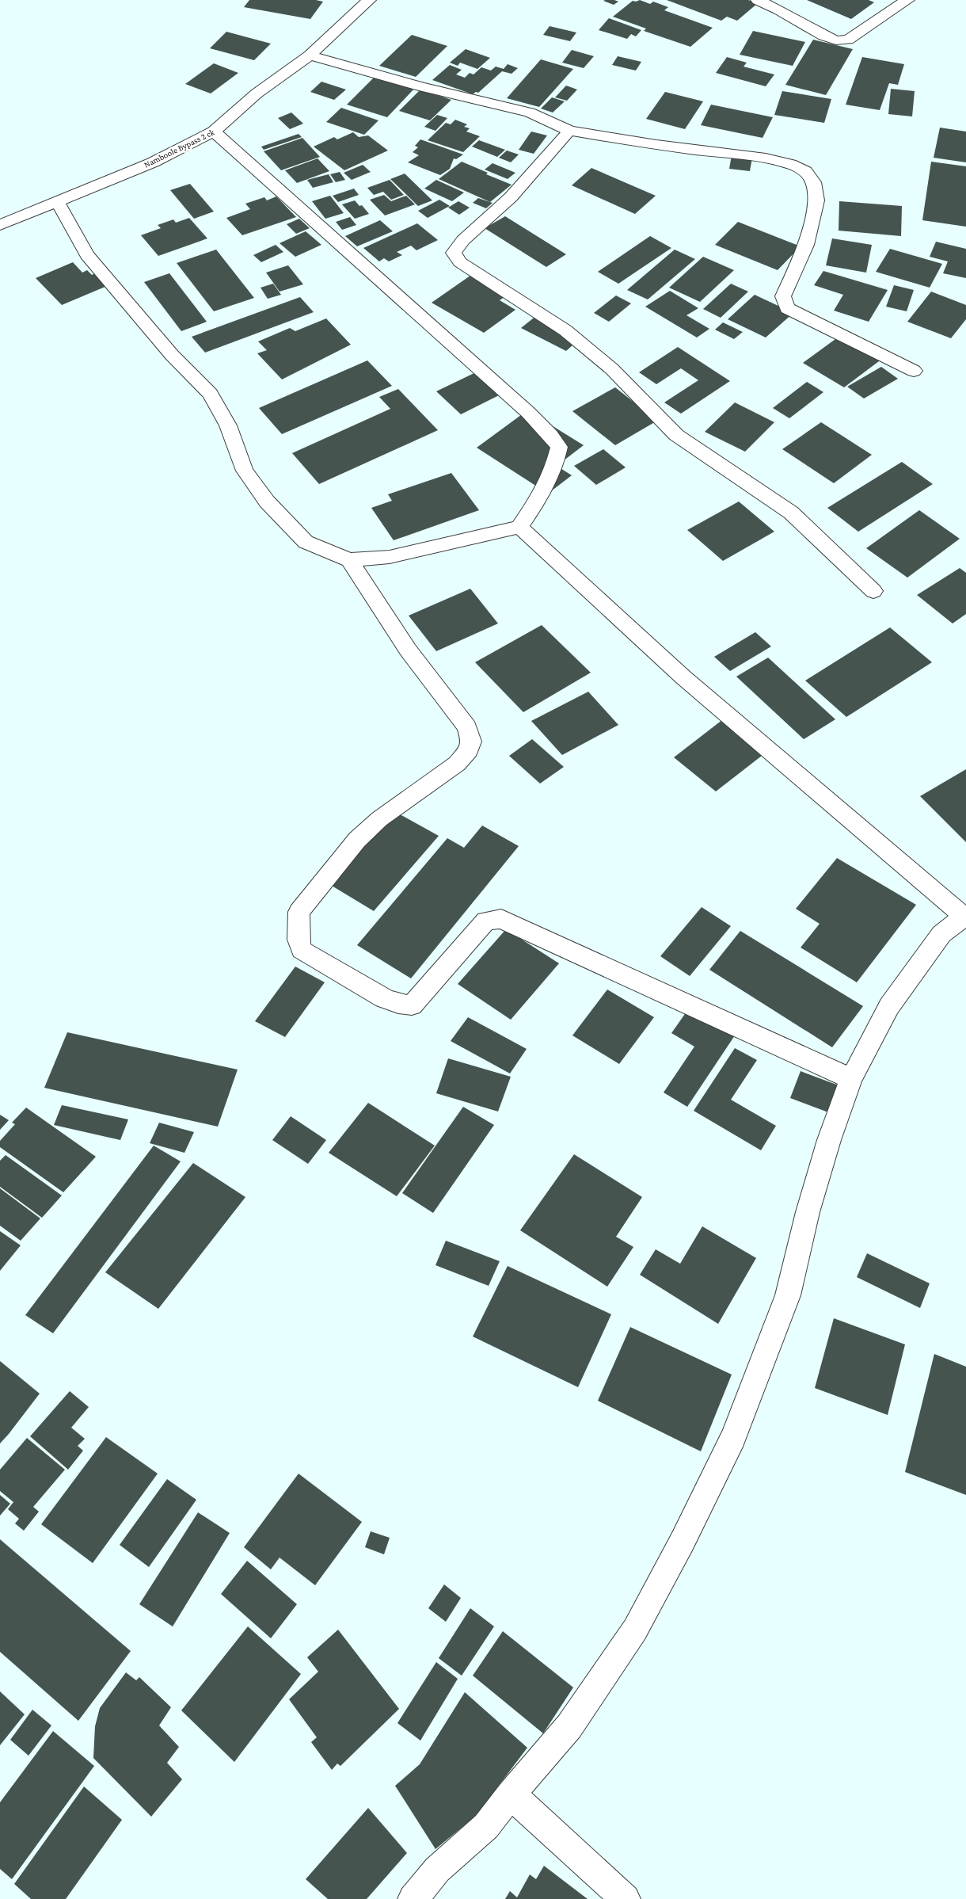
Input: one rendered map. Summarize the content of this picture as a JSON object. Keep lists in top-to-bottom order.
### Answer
{
  "streets": {
    "street": ["Namboole Bypass 2 ck"]
  }
}
